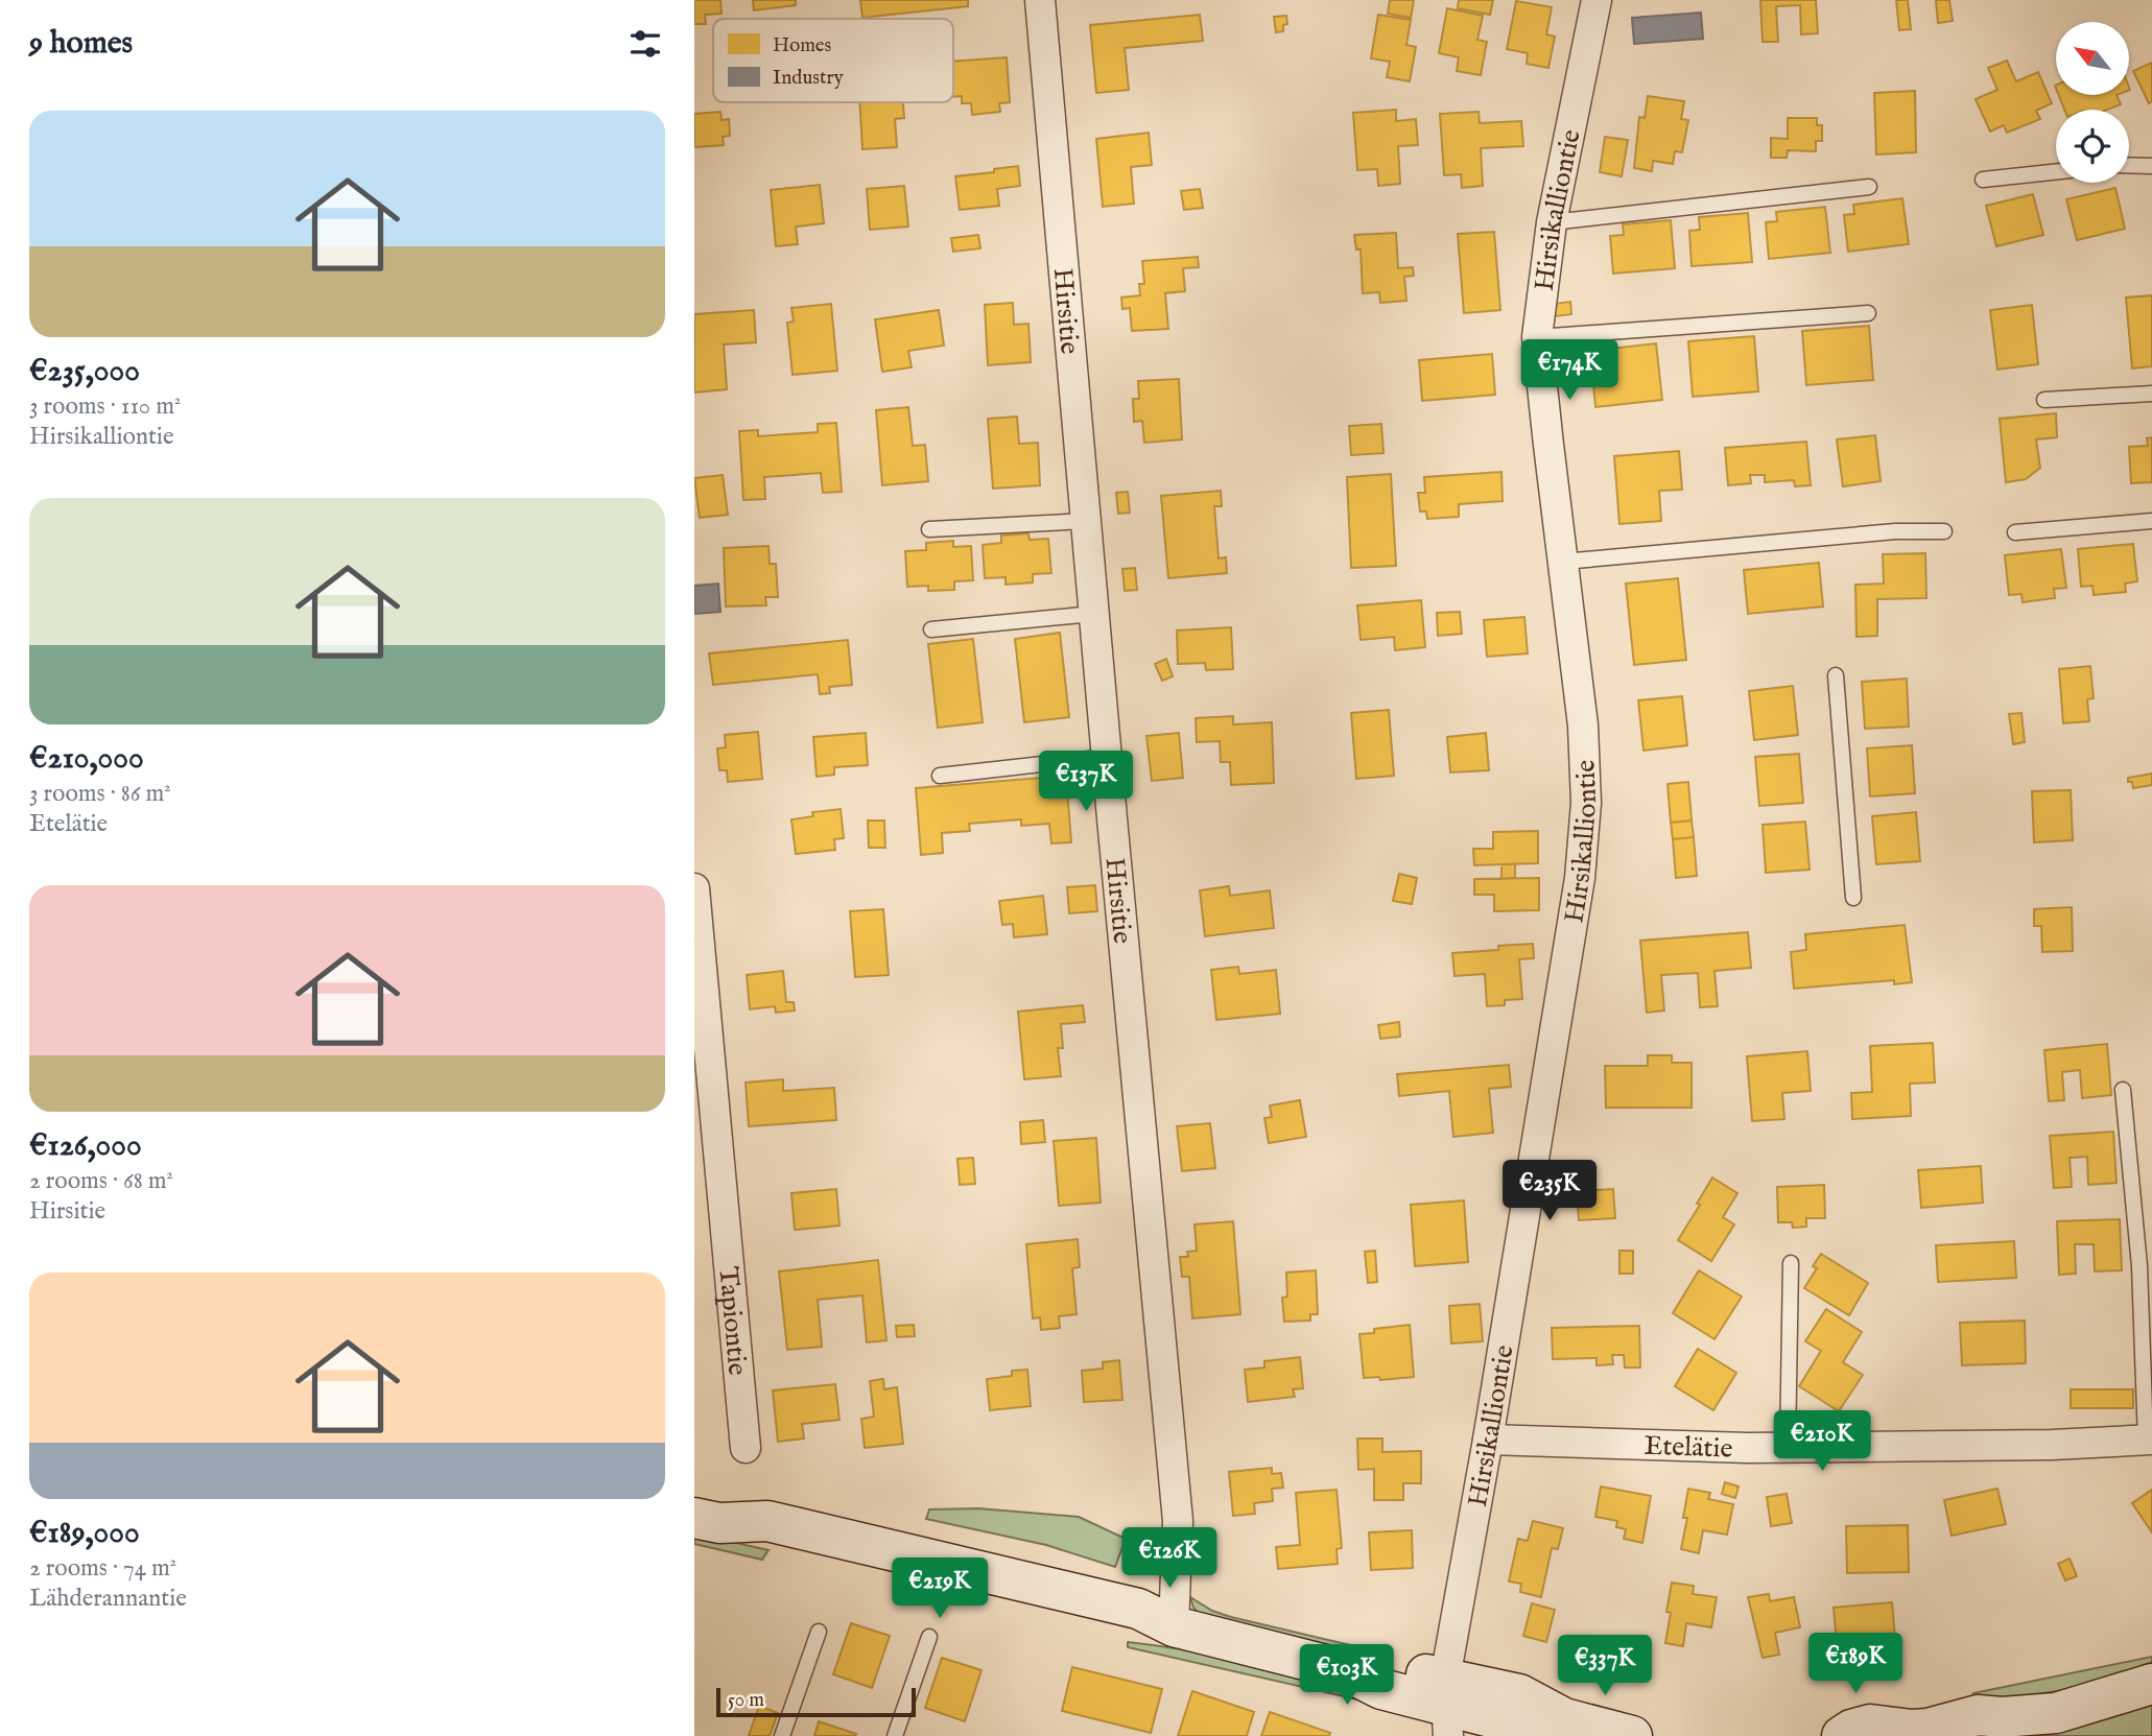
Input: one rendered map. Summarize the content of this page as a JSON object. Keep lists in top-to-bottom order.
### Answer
{
  "streets": {
    "street": [
      "Hirsikalliontie",
      "Hirsitie",
      "Tapiontie",
      "Etelätie"
    ]
  },
  "crossings": [
    ["Hirsikalliontie", "Etelätie"]
  ],
  "legend": ["Homes", "Industry"],
  "scale_bar": "50 m",
  "north": "top left",
  "page": {
    "heading": "9 homes",
    "list": [
      {
        "name": "€235,000",
        "note": "3 rooms · 110 m² · Hirsikalliontie"
      },
      {
        "name": "€210,000",
        "note": "3 rooms · 86 m² · Etelätie"
      },
      {
        "name": "€126,000",
        "note": "2 rooms · 68 m² · Hirsitie"
      },
      {
        "name": "€189,000",
        "note": "2 rooms · 74 m² · Lähderannantie"
      }
    ],
    "price": [
      "€174K",
      "€137K",
      "€235K",
      "€210K",
      "€126K",
      "€219K",
      "€189K",
      "€337K",
      "€103K"
    ],
    "scale": "50 m"
  }
}
